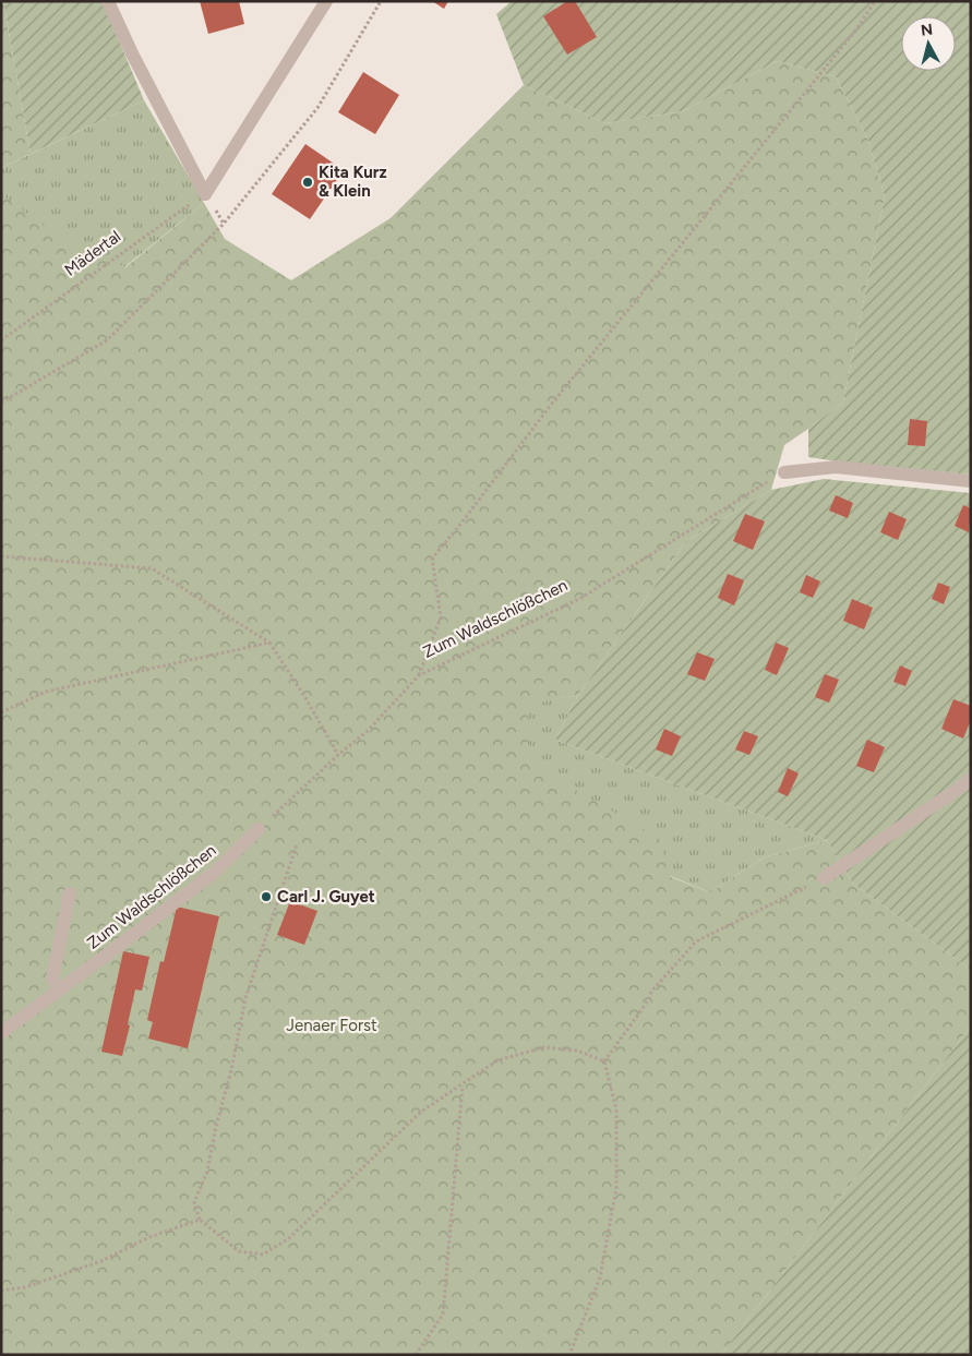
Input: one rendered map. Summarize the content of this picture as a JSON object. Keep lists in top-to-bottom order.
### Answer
{
  "streets": {
    "street": ["Zum Waldschlößchen"],
    "path": ["Mädertal"]
  },
  "parks": ["Jenaer Forst"],
  "places": ["Kita Kurz & Klein", "Carl J. Guyet"],
  "north": "top"
}
